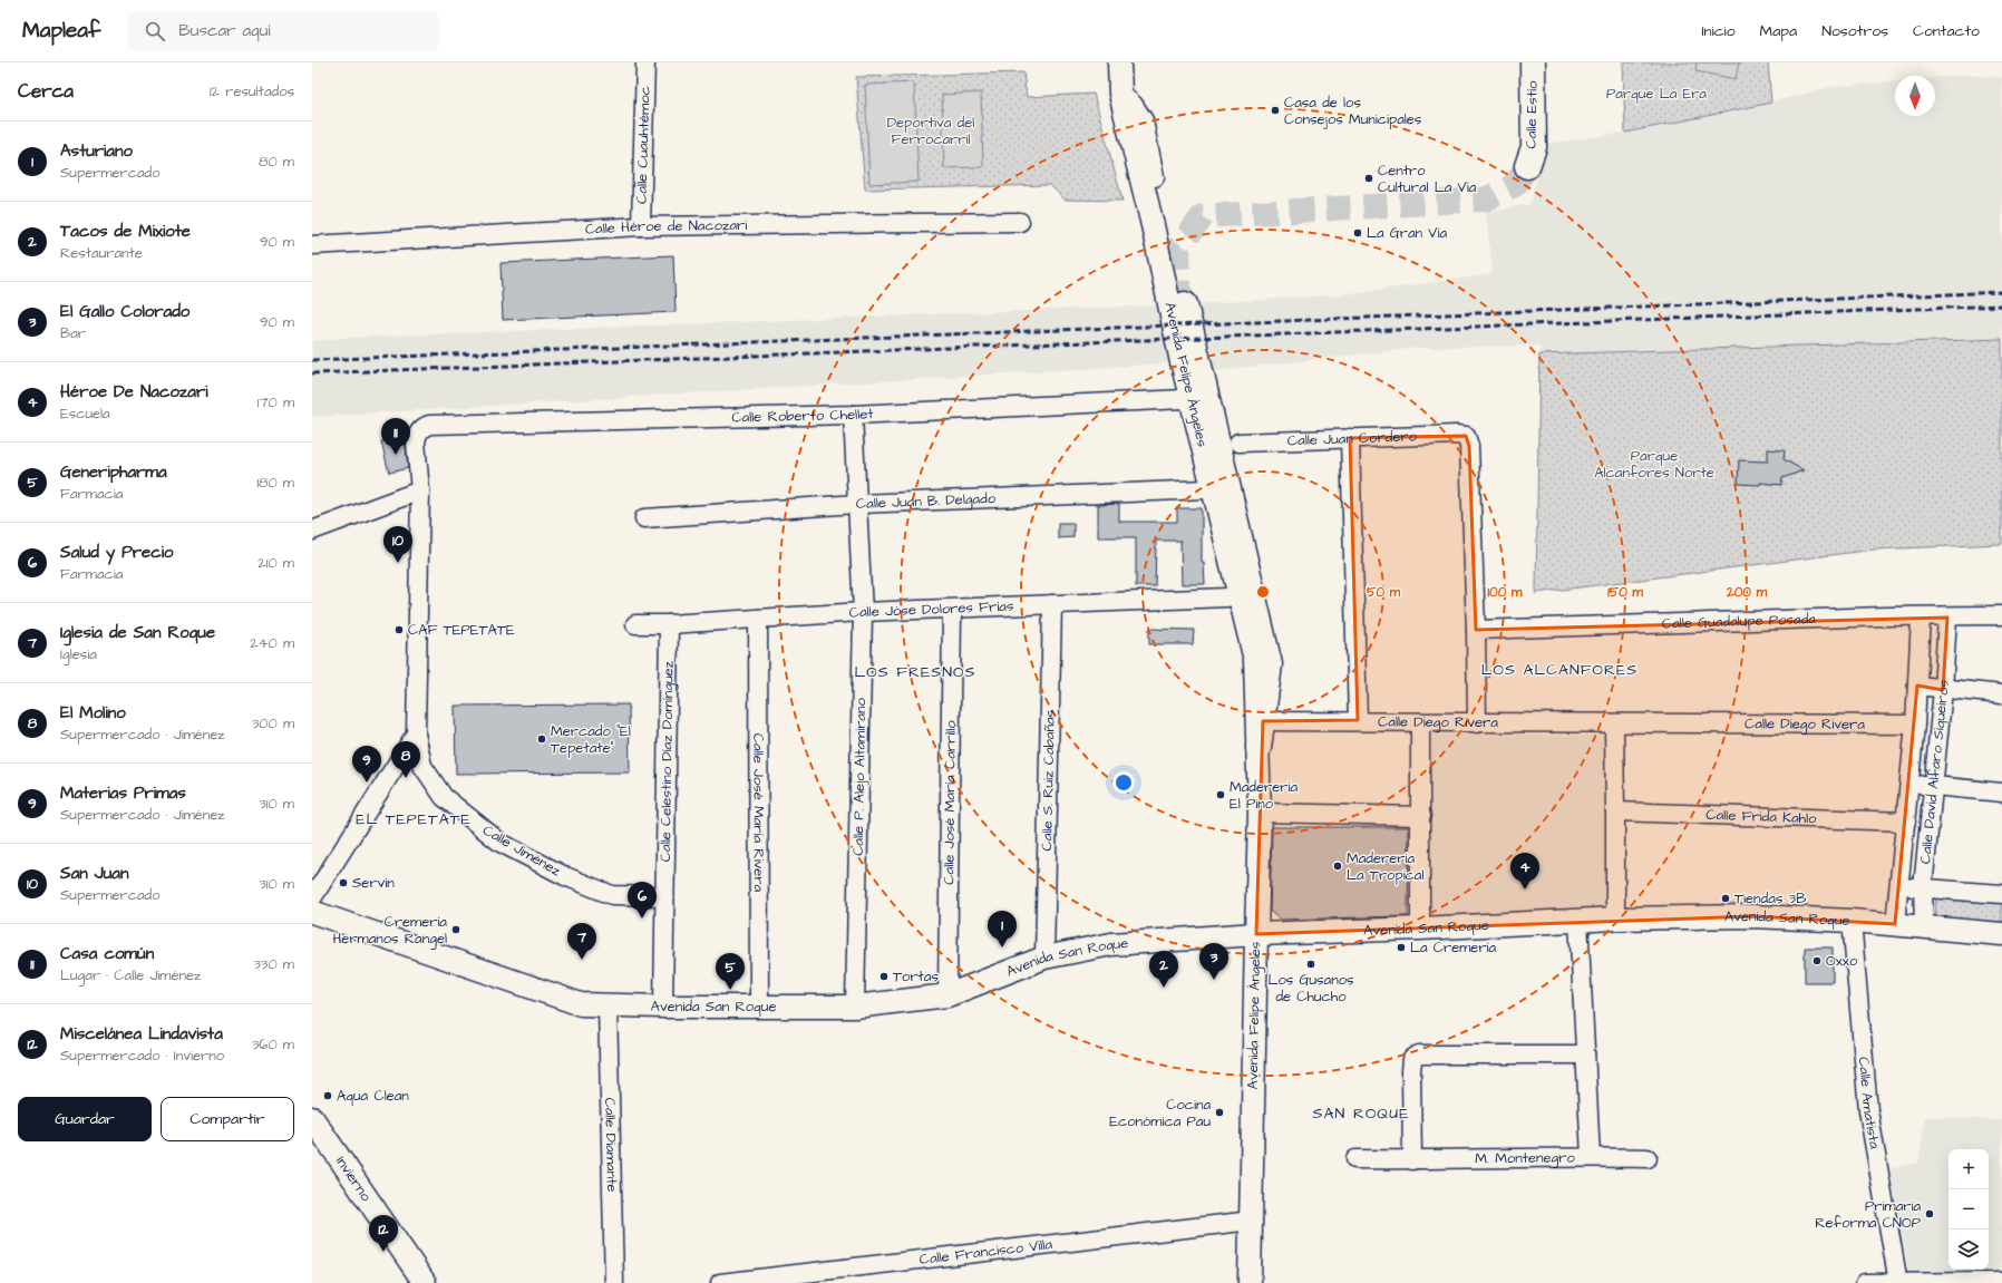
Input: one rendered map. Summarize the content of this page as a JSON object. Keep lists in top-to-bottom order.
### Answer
{
  "streets": {
    "main road": ["Calle Estío", "Avenida Felipe Ángeles"],
    "street": [
      "Calle Cuauhtémoc",
      "Calle Héroe de Nacozari",
      "Calle Roberto Chellet",
      "Calle Juan Cordero",
      "Calle Juan B. Delgado",
      "Calle Jóse Dolores Frías",
      "Calle Guadalupe Posada",
      "Calle Diego Rivera",
      "Calle Celestino Díaz Domínguez",
      "Calle David Alfaro Siqueiros",
      "Calle P. Alejo Altamirano",
      "Calle S. Ruiz Cabañas",
      "Calle José María Carrillo",
      "Calle José María Rivera",
      "Calle Frida Kahlo",
      "Calle Jiménez",
      "Avenida San Roque",
      "Calle Amatista",
      "Calle Diamante",
      "M. Montenegro",
      "Invierno",
      "Calle Francisco Villa"
    ]
  },
  "crossings": [
    ["Calle Cuauhtémoc", "Calle Héroe de Nacozari"],
    ["Avenida Felipe Ángeles", "Calle Diego Rivera"],
    ["Avenida Felipe Ángeles", "Avenida San Roque"],
    ["Avenida Felipe Ángeles", "Calle Francisco Villa"],
    ["Calle Roberto Chellet", "Calle P. Alejo Altamirano"],
    ["Calle Roberto Chellet", "Calle Jiménez"],
    ["Calle Juan Cordero", "Calle Guadalupe Posada"],
    ["Calle Juan B. Delgado", "Calle P. Alejo Altamirano"],
    ["Calle Jóse Dolores Frías", "Calle Celestino Díaz Domínguez"],
    ["Calle Jóse Dolores Frías", "Calle P. Alejo Altamirano"],
    ["Calle Jóse Dolores Frías", "Calle S. Ruiz Cabañas"],
    ["Calle Jóse Dolores Frías", "Calle José María Carrillo"],
    ["Calle Jóse Dolores Frías", "Calle José María Rivera"],
    ["Calle Guadalupe Posada", "Calle David Alfaro Siqueiros"],
    ["Calle Diego Rivera", "Calle David Alfaro Siqueiros"],
    ["Calle Celestino Díaz Domínguez", "Calle Jiménez"],
    ["Calle Celestino Díaz Domínguez", "Avenida San Roque"],
    ["Calle David Alfaro Siqueiros", "Calle Frida Kahlo"],
    ["Calle David Alfaro Siqueiros", "Avenida San Roque"],
    ["Calle P. Alejo Altamirano", "Avenida San Roque"],
    ["Calle S. Ruiz Cabañas", "Avenida San Roque"],
    ["Calle José María Carrillo", "Avenida San Roque"],
    ["Calle José María Rivera", "Avenida San Roque"],
    ["Avenida San Roque", "Calle Amatista"],
    ["Avenida San Roque", "Calle Diamante"],
    ["Avenida San Roque", "M. Montenegro"]
  ],
  "districts": [
    "LOS ALCANFORES",
    "LOS FRESNOS",
    "EL TEPETATE",
    "SAN ROQUE"
  ],
  "parks": ["Parque La Era", "Deportiva del Ferrocarril", "Parque Alcanfores Norte"],
  "places": [
    "Casa de los Consejos Municipales",
    "Centro Cultural La Vía",
    "La Gran Vía",
    "CAF TEPETATE",
    "Mercado \"El Tepetate\"",
    "Maderería El Pino",
    "Maderería La Tropical",
    "Servín",
    "Tiendas 3B",
    "Cremería Hermanos Rangel",
    "La Cremería",
    "Oxxo",
    "Los Gusanos de Chucho",
    "Tortas",
    "Aqua Clean",
    "Cocina Económica Pau",
    "Primaria Reforma CNOP"
  ],
  "north": "bottom",
  "page": {
    "header": "Mapleaf",
    "search": "Buscar aquí",
    "nav": [
      "Inicio",
      "Mapa",
      "Nosotros",
      "Contacto"
    ],
    "heading": ["Cerca", "12 resultados"],
    "list": [
      {
        "mark": "1",
        "name": "Asturiano",
        "note": "Supermercado",
        "value": "80 m"
      },
      {
        "mark": "2",
        "name": "Tacos de Mixiote",
        "note": "Restaurante",
        "value": "90 m"
      },
      {
        "mark": "3",
        "name": "El Gallo Colorado",
        "note": "Bar",
        "value": "90 m"
      },
      {
        "mark": "4",
        "name": "Héroe De Nacozari",
        "note": "Escuela",
        "value": "170 m"
      },
      {
        "mark": "5",
        "name": "Generipharma",
        "note": "Farmacia",
        "value": "180 m"
      },
      {
        "mark": "6",
        "name": "Salud y Precio",
        "note": "Farmacia",
        "value": "210 m"
      },
      {
        "mark": "7",
        "name": "Iglesia de San Roque",
        "note": "Iglesia",
        "value": "240 m"
      },
      {
        "mark": "8",
        "name": "El Molino",
        "note": "Supermercado · Jiménez",
        "value": "300 m"
      },
      {
        "mark": "9",
        "name": "Materias Primas",
        "note": "Supermercado · Jiménez",
        "value": "310 m"
      },
      {
        "mark": "10",
        "name": "San Juan",
        "note": "Supermercado",
        "value": "310 m"
      },
      {
        "mark": "11",
        "name": "Casa común",
        "note": "Lugar · Calle Jiménez",
        "value": "330 m"
      },
      {
        "mark": "12",
        "name": "Miscelánea Lindavista",
        "note": "Supermercado · Invierno",
        "value": "360 m"
      }
    ],
    "pins": [
      "11",
      "10",
      "8",
      "9",
      "4",
      "6",
      "1",
      "7",
      "3",
      "2",
      "5",
      "12"
    ],
    "buttons": ["Guardar", "Compartir"],
    "map_buttons": ["+", "−"]
  },
  "rings": [
    "50 m",
    "100 m",
    "150 m",
    "200 m"
  ]
}
